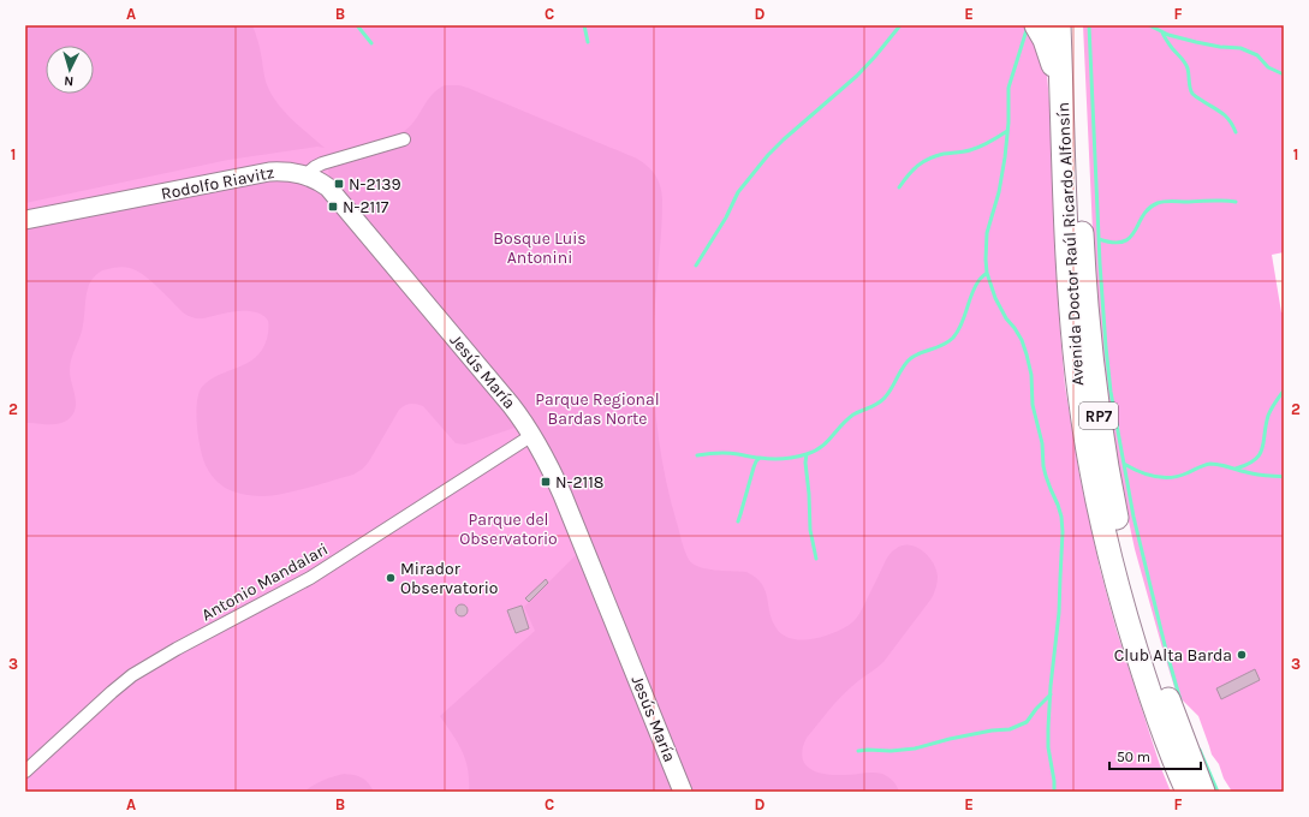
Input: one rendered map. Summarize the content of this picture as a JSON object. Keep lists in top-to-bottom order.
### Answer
{
  "streets": {
    "highway": ["Avenida Doctor Raúl Ricardo Alfonsín", "RP7"],
    "main road": ["Rodolfo Riavitz", "Jesús María"],
    "street": ["Antonio Mandalari"]
  },
  "crossings": [
    ["Rodolfo Riavitz", "Jesús María"],
    ["Jesús María", "Antonio Mandalari"]
  ],
  "parks": ["Bosque Luis Antonini", "Parque Regional Bardas Norte", "Parque del Observatorio"],
  "places": {
    "transit": ["N-2139", "N-2117", "N-2118"],
    "other": ["Mirador Observatorio", "Club Alta Barda"]
  },
  "scale_bar": "50 m",
  "north": "bottom",
  "grid": {
    "columns": [
      "A",
      "B",
      "C",
      "D",
      "E",
      "F"
    ],
    "rows": ["1", "2", "3"]
  }
}
